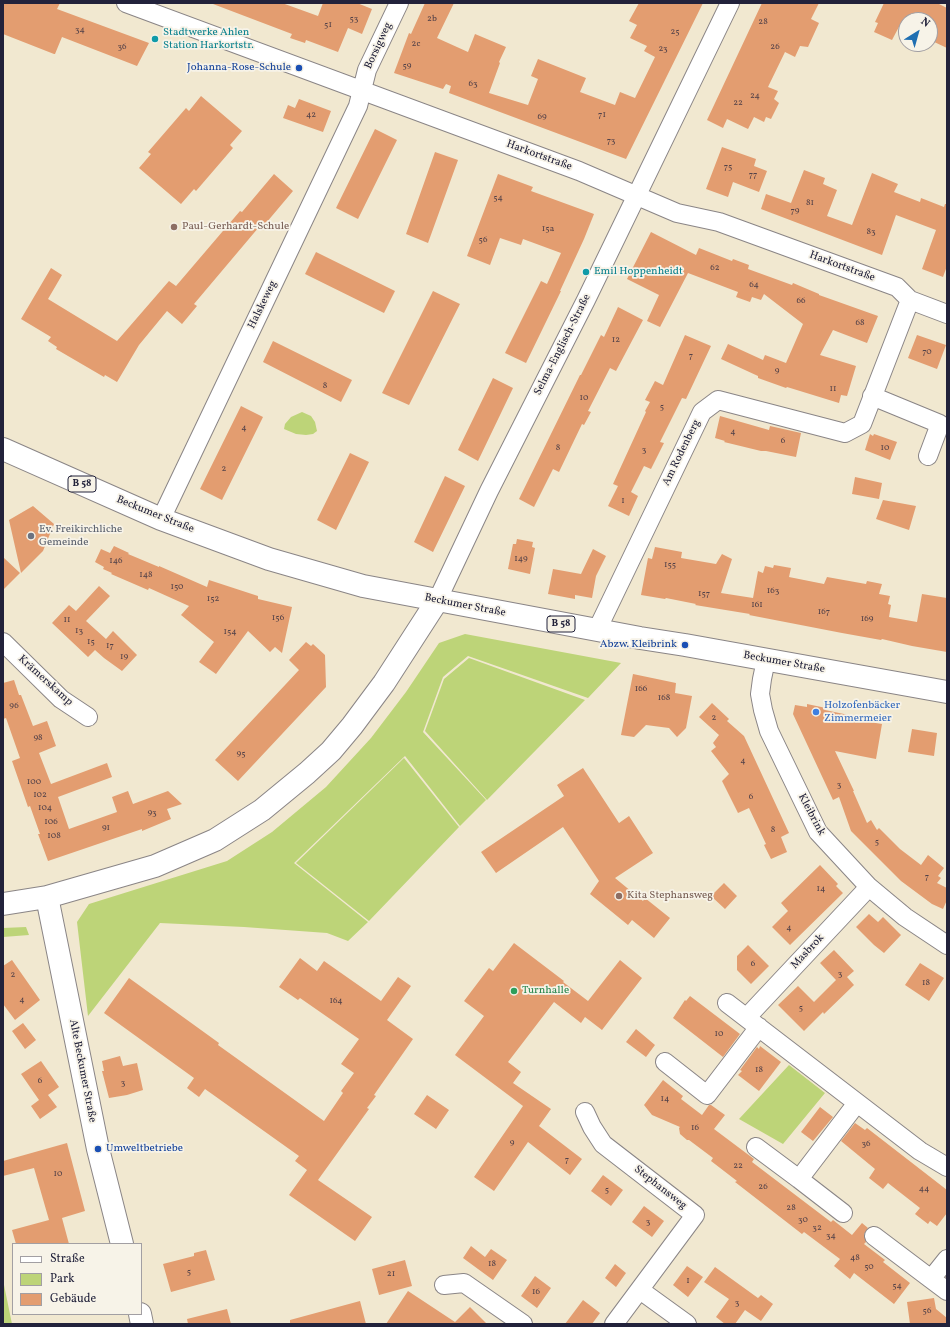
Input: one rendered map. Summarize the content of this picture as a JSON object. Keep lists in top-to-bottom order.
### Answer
{
  "streets": {
    "main road": ["B 58", "Beckumer Straße", "Alte Beckumer Straße"],
    "street": [
      "Borsigweg",
      "Harkortstraße",
      "Halskeweg",
      "Selma-Englisch-Straße",
      "Am Rodenberg",
      "Krämerskamp",
      "Kleibrink",
      "Masbrok",
      "Stephansweg"
    ]
  },
  "crossings": [
    ["Borsigweg", "Harkortstraße"],
    ["Borsigweg", "Halskeweg"],
    ["Harkortstraße", "Halskeweg"],
    ["Harkortstraße", "Selma-Englisch-Straße"],
    ["Harkortstraße", "Am Rodenberg"],
    ["Halskeweg", "Beckumer Straße"],
    ["Selma-Englisch-Straße", "Beckumer Straße"],
    ["Am Rodenberg", "Beckumer Straße"],
    ["Beckumer Straße", "Kleibrink"],
    ["Kleibrink", "Masbrok"]
  ],
  "places": [
    "Stadtwerke Ahlen Station Harkortstr.",
    "Johanna-Rose-Schule",
    "Paul-Gerhardt-Schule",
    "Emil Hoppenheidt",
    "Ev. Freikirchliche Gemeinde",
    "Abzw. Kleibrink",
    "Holzofenbäcker Zimmermeier",
    "Kita Stephansweg",
    "Turnhalle",
    "Umweltbetriebe"
  ],
  "house_numbers": [
    "53",
    "2b",
    "28",
    "51",
    "34",
    "25",
    "2c",
    "36",
    "26",
    "23",
    "59",
    "63",
    "24",
    "22",
    "42",
    "71",
    "69",
    "73",
    "75",
    "77",
    "54",
    "81",
    "79",
    "15a",
    "83",
    "56",
    "62",
    "64",
    "66",
    "68",
    "12",
    "70",
    "7",
    "9",
    "8",
    "11",
    "10",
    "5",
    "4",
    "4",
    "6",
    "8",
    "10",
    "3",
    "2",
    "1",
    "149",
    "146",
    "155",
    "148",
    "150",
    "163",
    "157",
    "152",
    "161",
    "167",
    "156",
    "169",
    "11",
    "13",
    "154",
    "15",
    "17",
    "19",
    "166",
    "168",
    "96",
    "2",
    "98",
    "95",
    "4",
    "100",
    "3",
    "102",
    "6",
    "104",
    "93",
    "106",
    "91",
    "8",
    "108",
    "5",
    "7",
    "14",
    "4",
    "6",
    "3",
    "2",
    "18",
    "4",
    "164",
    "5",
    "10",
    "18",
    "6",
    "3",
    "14",
    "16",
    "9",
    "36",
    "7",
    "22",
    "10",
    "26",
    "44",
    "5",
    "28",
    "30",
    "3",
    "32",
    "34",
    "48",
    "18",
    "50",
    "5",
    "21",
    "1",
    "54",
    "16",
    "3",
    "56"
  ],
  "legend": ["Straße", "Park", "Gebäude"],
  "north": "top right"
}
